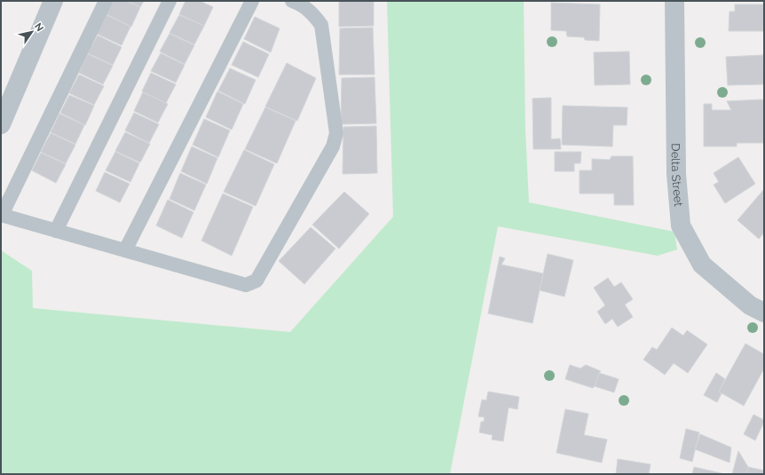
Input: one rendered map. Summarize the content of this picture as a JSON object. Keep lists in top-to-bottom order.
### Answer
{
  "streets": {
    "street": ["Delta Street"]
  },
  "north": "top right"
}
